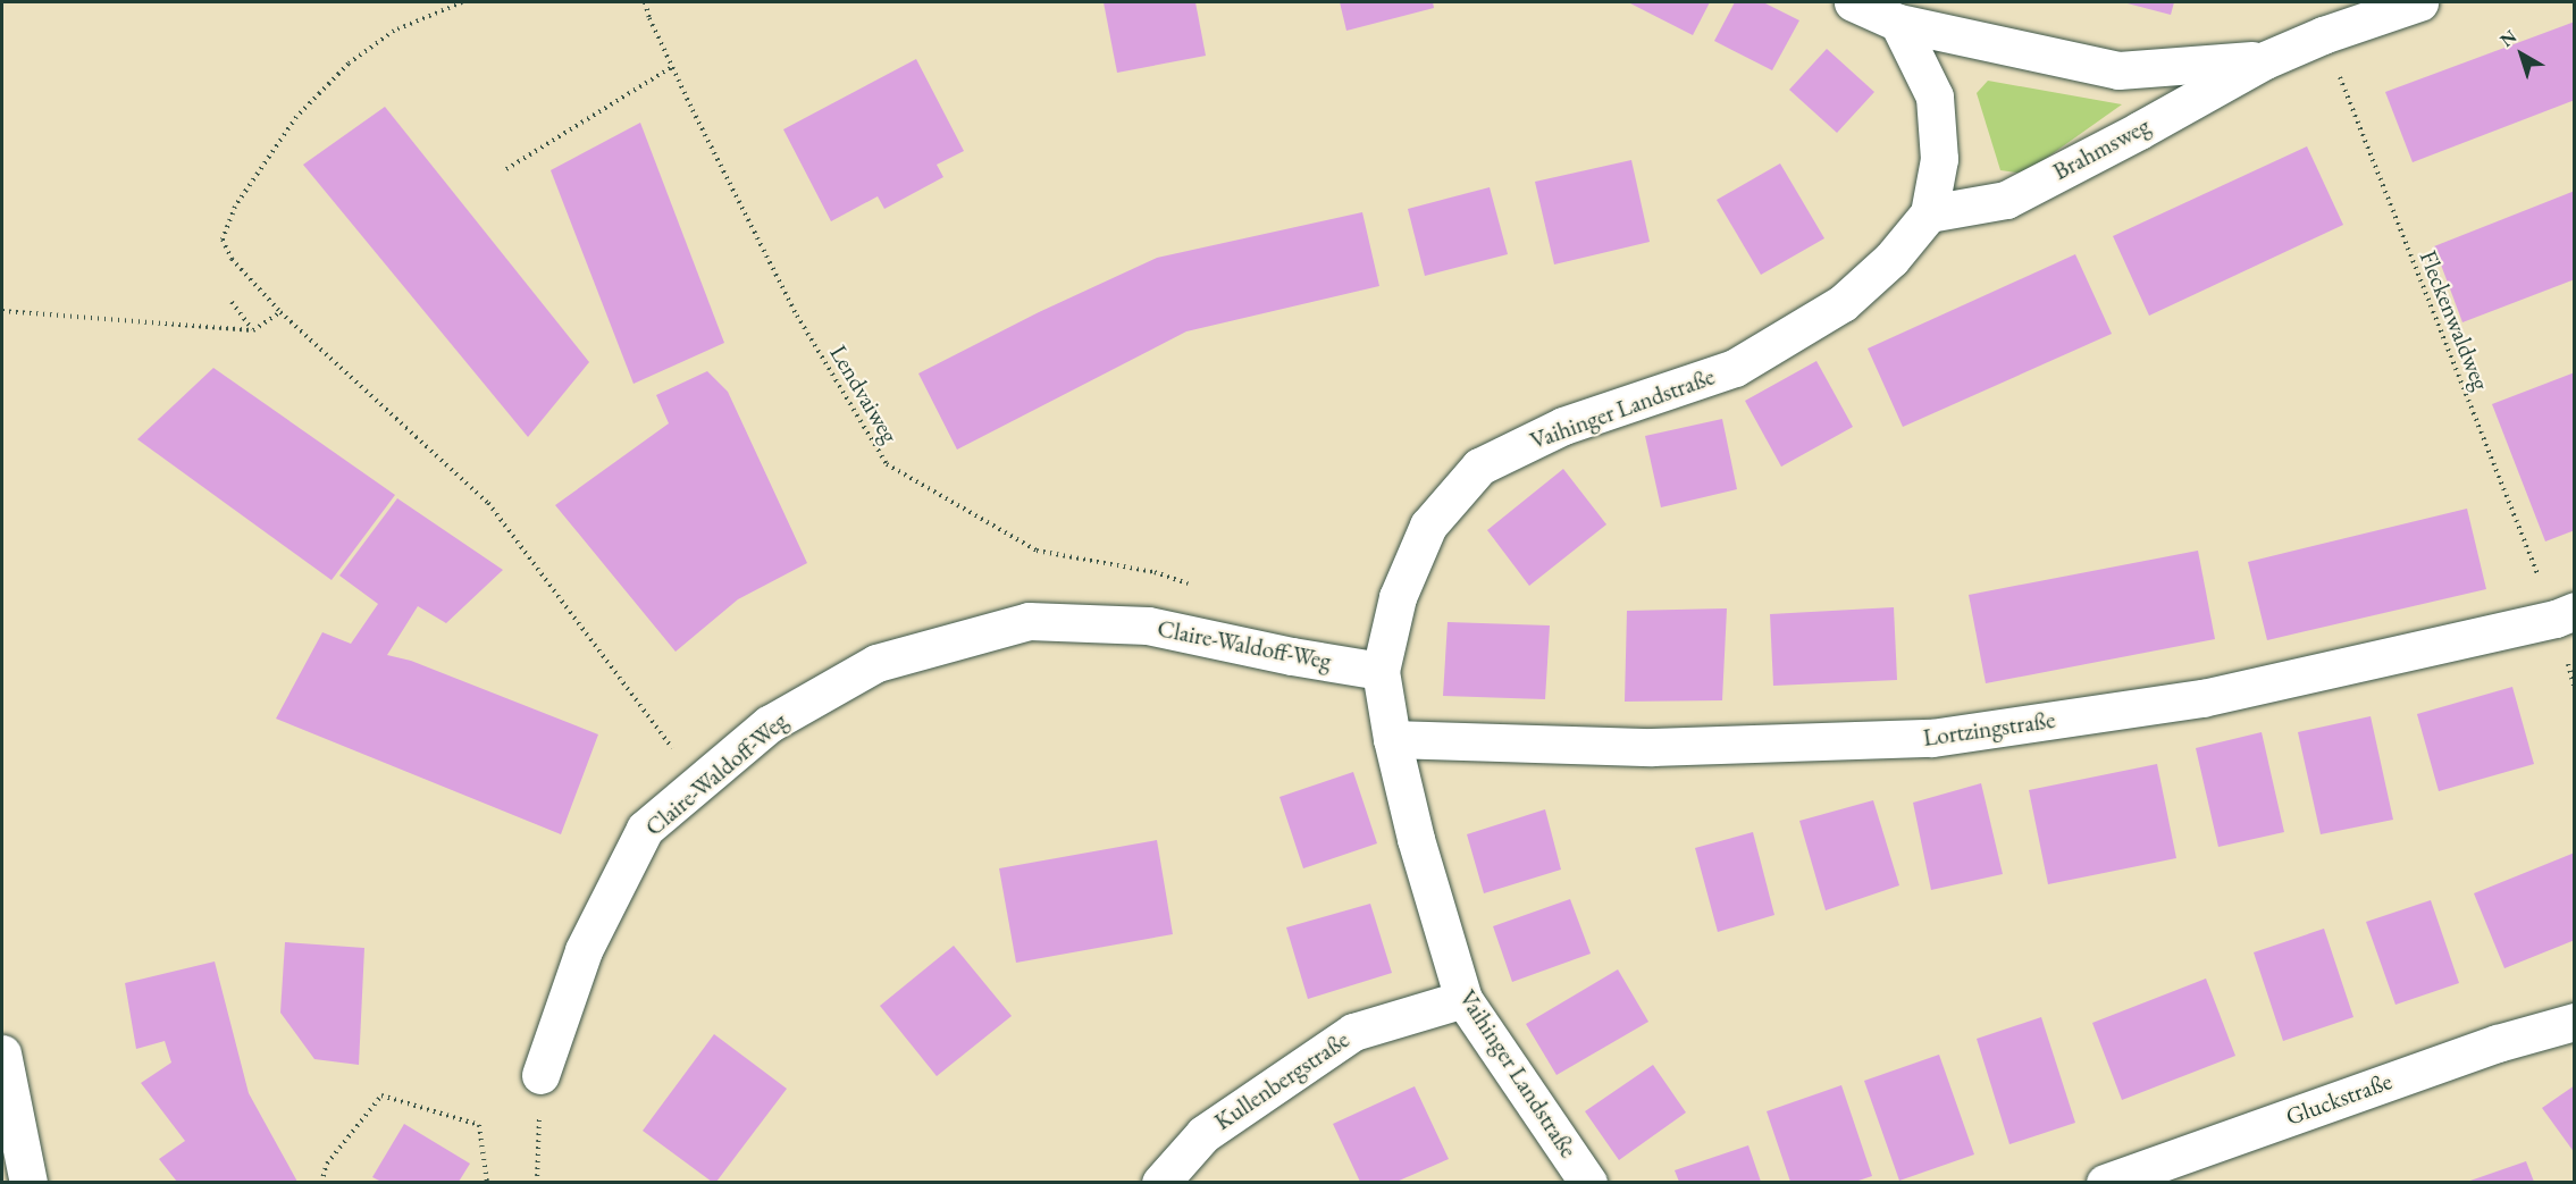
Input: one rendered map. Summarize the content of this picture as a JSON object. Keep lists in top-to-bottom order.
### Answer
{
  "streets": {
    "street": [
      "Brahmsweg",
      "Vaihinger Landstraße",
      "Claire-Waldoff-Weg",
      "Lortzingstraße",
      "Kullenbergstraße",
      "Gluckstraße"
    ],
    "path": ["Fleckenwaldweg", "Lendvaiweg"]
  },
  "crossings": [
    ["Brahmsweg", "Fleckenwaldweg"],
    ["Brahmsweg", "Vaihinger Landstraße"],
    ["Fleckenwaldweg", "Lortzingstraße"],
    ["Vaihinger Landstraße", "Claire-Waldoff-Weg"],
    ["Vaihinger Landstraße", "Lortzingstraße"],
    ["Vaihinger Landstraße", "Kullenbergstraße"]
  ],
  "north": "top left"
}
